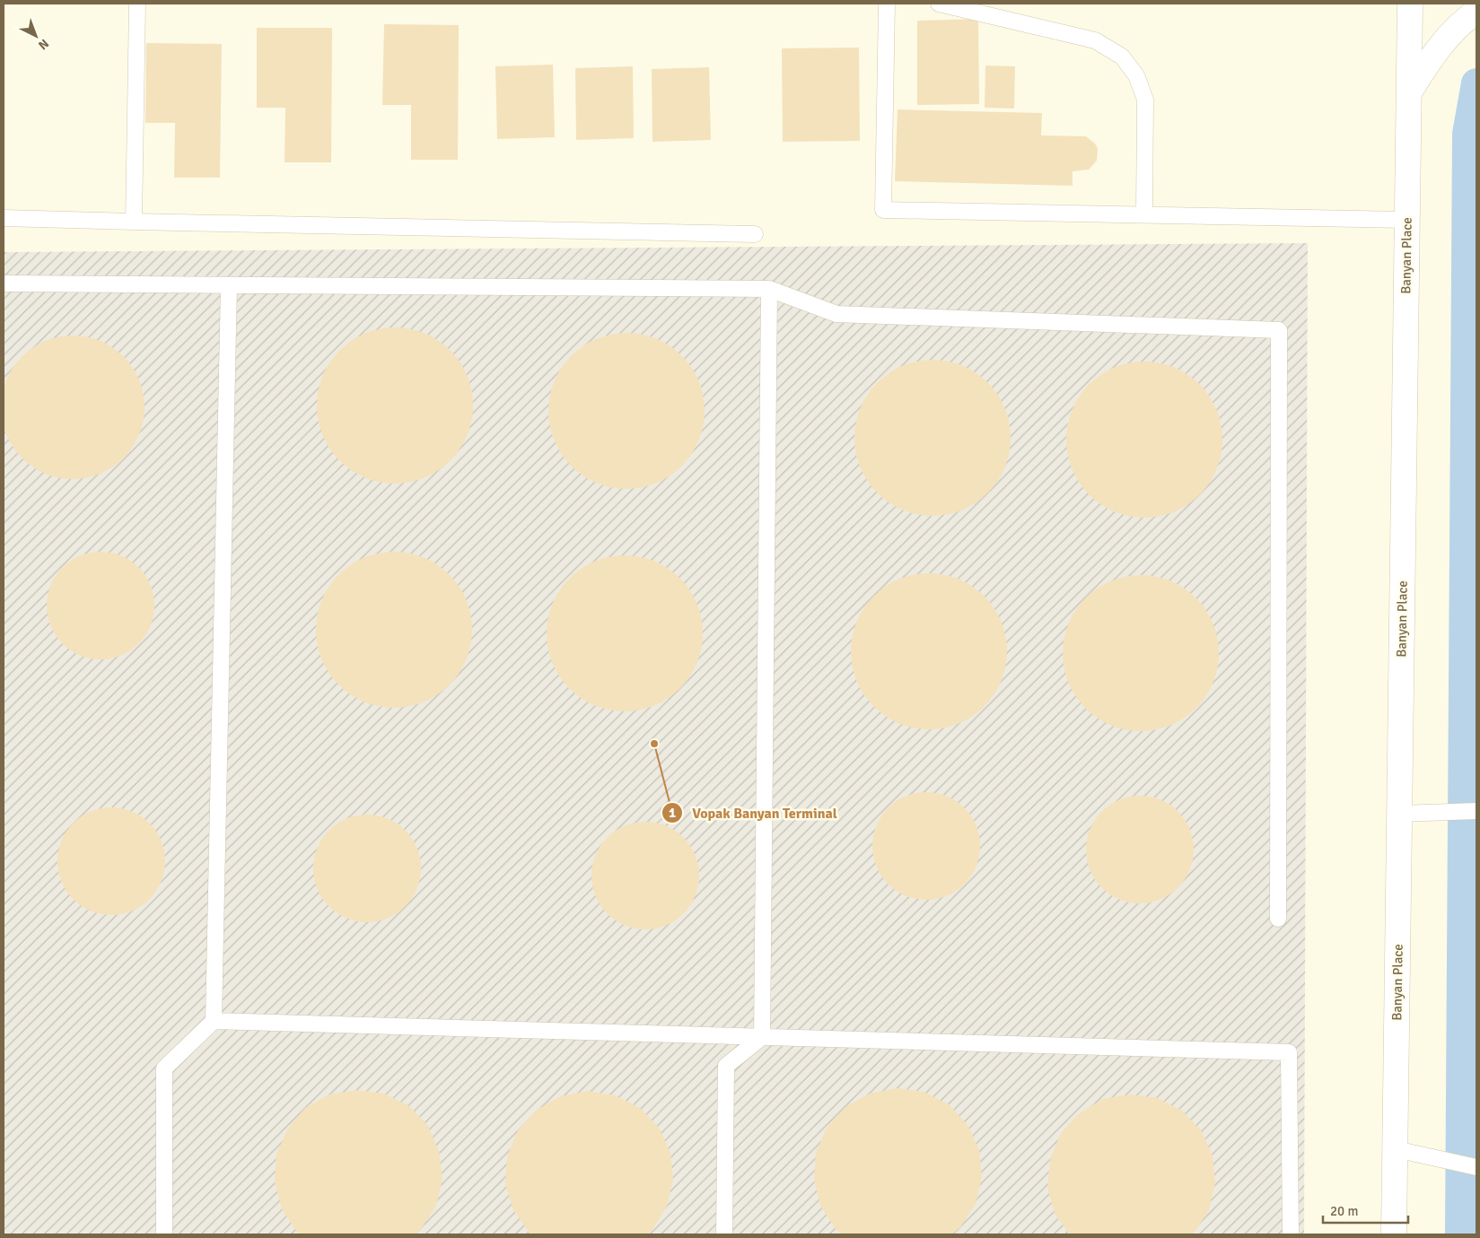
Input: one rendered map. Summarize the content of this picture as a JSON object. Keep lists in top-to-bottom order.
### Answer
{
  "streets": {
    "street": ["Banyan Place"]
  },
  "places": ["Vopak Banyan Terminal"],
  "scale_bar": "20 m",
  "north": "bottom right"
}
